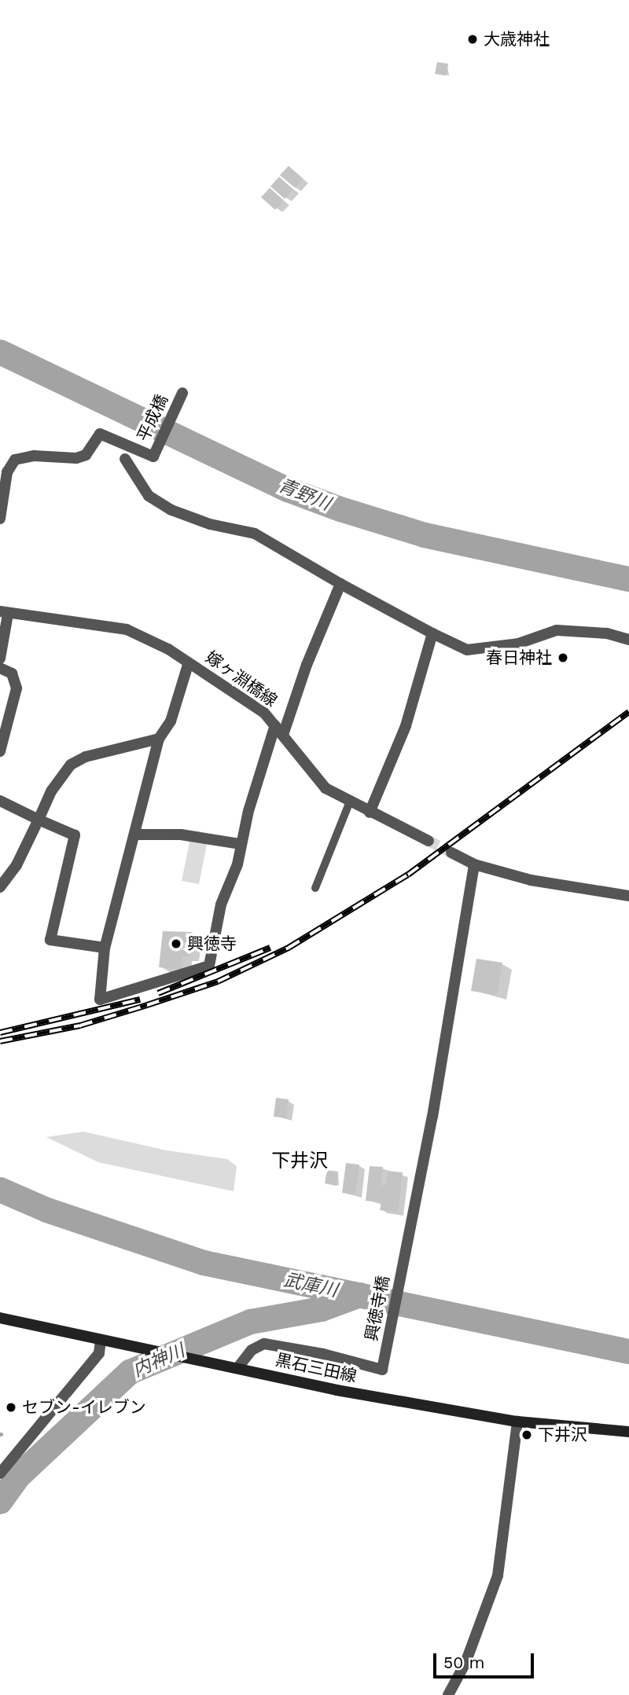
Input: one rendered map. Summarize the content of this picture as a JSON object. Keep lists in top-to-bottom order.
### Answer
{
  "streets": {
    "main road": ["黒石三田線"],
    "street": ["平成橋", "嫁ヶ淵橋線", "興徳寺橋"]
  },
  "crossings": [
    ["興徳寺橋", "黒石三田線"]
  ],
  "districts": ["下井沢"],
  "water": ["青野川", "武庫川", "内神川"],
  "places": [
    "大歳神社",
    "春日神社",
    "興徳寺",
    "セブン-イレブン",
    "下井沢"
  ],
  "scale_bar": "50 m"
}
